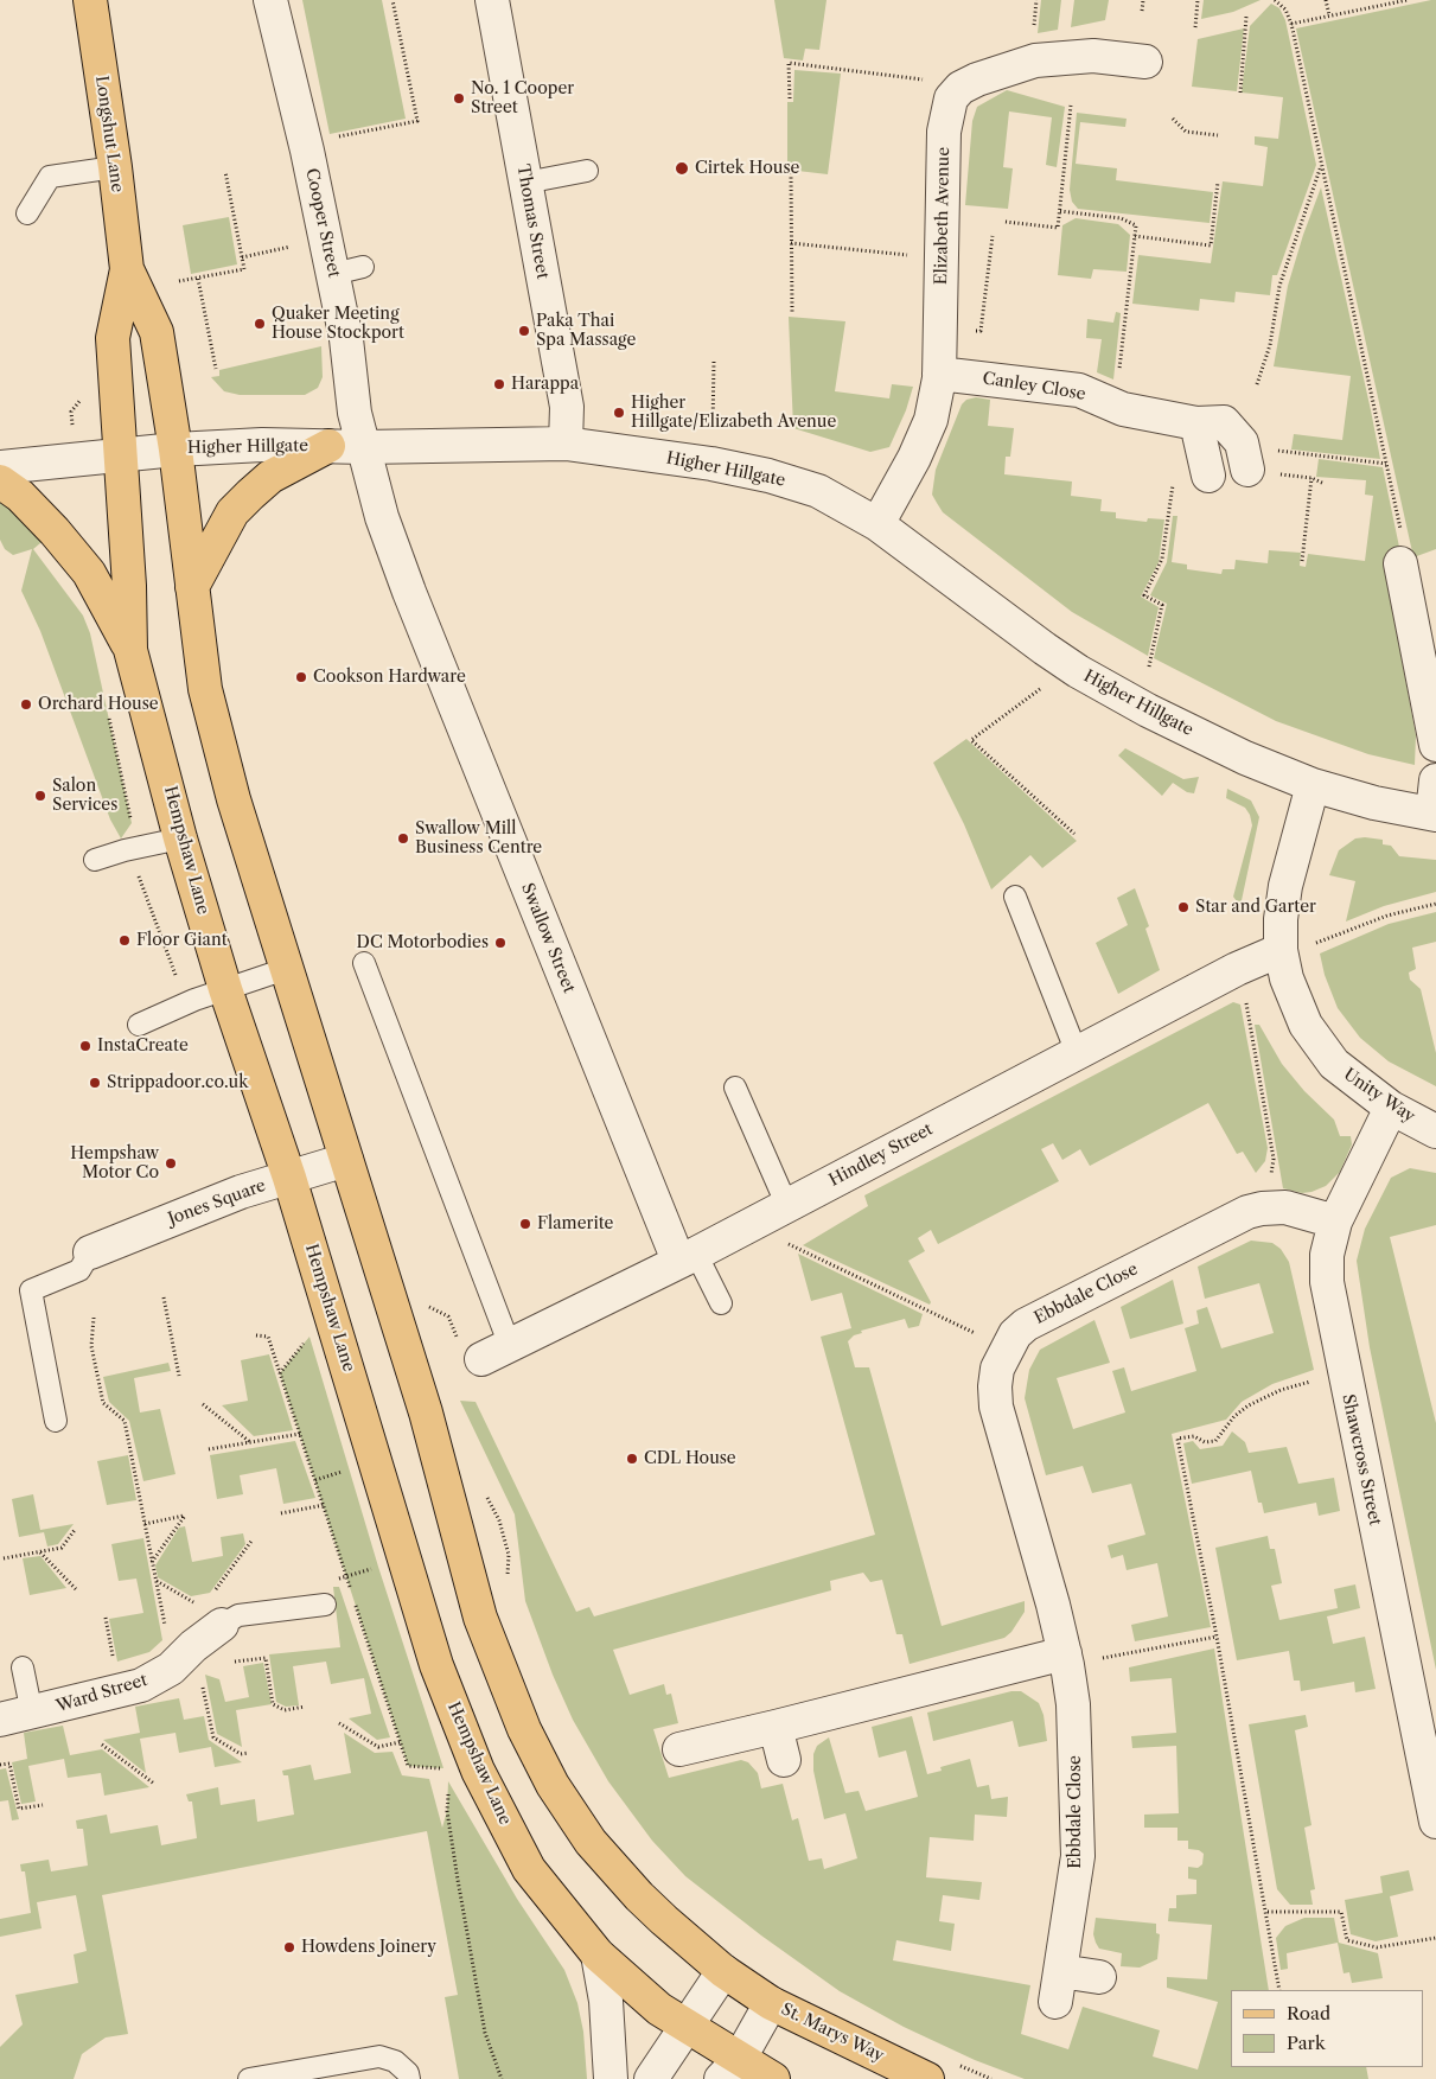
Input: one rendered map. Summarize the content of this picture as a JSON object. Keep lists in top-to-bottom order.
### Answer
{
  "streets": {
    "main road": ["Longshut Lane", "Hempshaw Lane", "St. Marys Way"],
    "street": [
      "Elizabeth Avenue",
      "Thomas Street",
      "Cooper Street",
      "Canley Close",
      "Higher Hillgate",
      "Swallow Street",
      "Unity Way",
      "Hindley Street",
      "Jones Square",
      "Ebbdale Close",
      "Shawcross Street",
      "Ward Street"
    ]
  },
  "crossings": [
    ["Longshut Lane", "Higher Hillgate"],
    ["Longshut Lane", "Hempshaw Lane"],
    ["Elizabeth Avenue", "Canley Close"],
    ["Elizabeth Avenue", "Higher Hillgate"],
    ["Thomas Street", "Higher Hillgate"],
    ["Cooper Street", "Higher Hillgate"],
    ["Cooper Street", "Swallow Street"],
    ["Higher Hillgate", "Hempshaw Lane"],
    ["Higher Hillgate", "Swallow Street"],
    ["Higher Hillgate", "Unity Way"],
    ["Hempshaw Lane", "Jones Square"],
    ["Swallow Street", "Hindley Street"],
    ["Unity Way", "Hindley Street"],
    ["Unity Way", "Shawcross Street"],
    ["Ebbdale Close", "Shawcross Street"]
  ],
  "places": [
    "No. 1 Cooper Street",
    "Cirtek House",
    "Quaker Meeting House Stockport",
    "Paka Thai Spa Massage",
    "Harappa",
    "Higher Hillgate/Elizabeth Avenue",
    "Cookson Hardware",
    "Orchard House",
    "Salon Services",
    "Swallow Mill Business Centre",
    "Star and Garter",
    "Floor Giant",
    "DC Motorbodies",
    "InstaCreate",
    "Strippadoor.co.uk",
    "Hempshaw Motor Co",
    "Flamerite",
    "CDL House",
    "Howdens Joinery"
  ],
  "legend": ["Road", "Park"]
}
